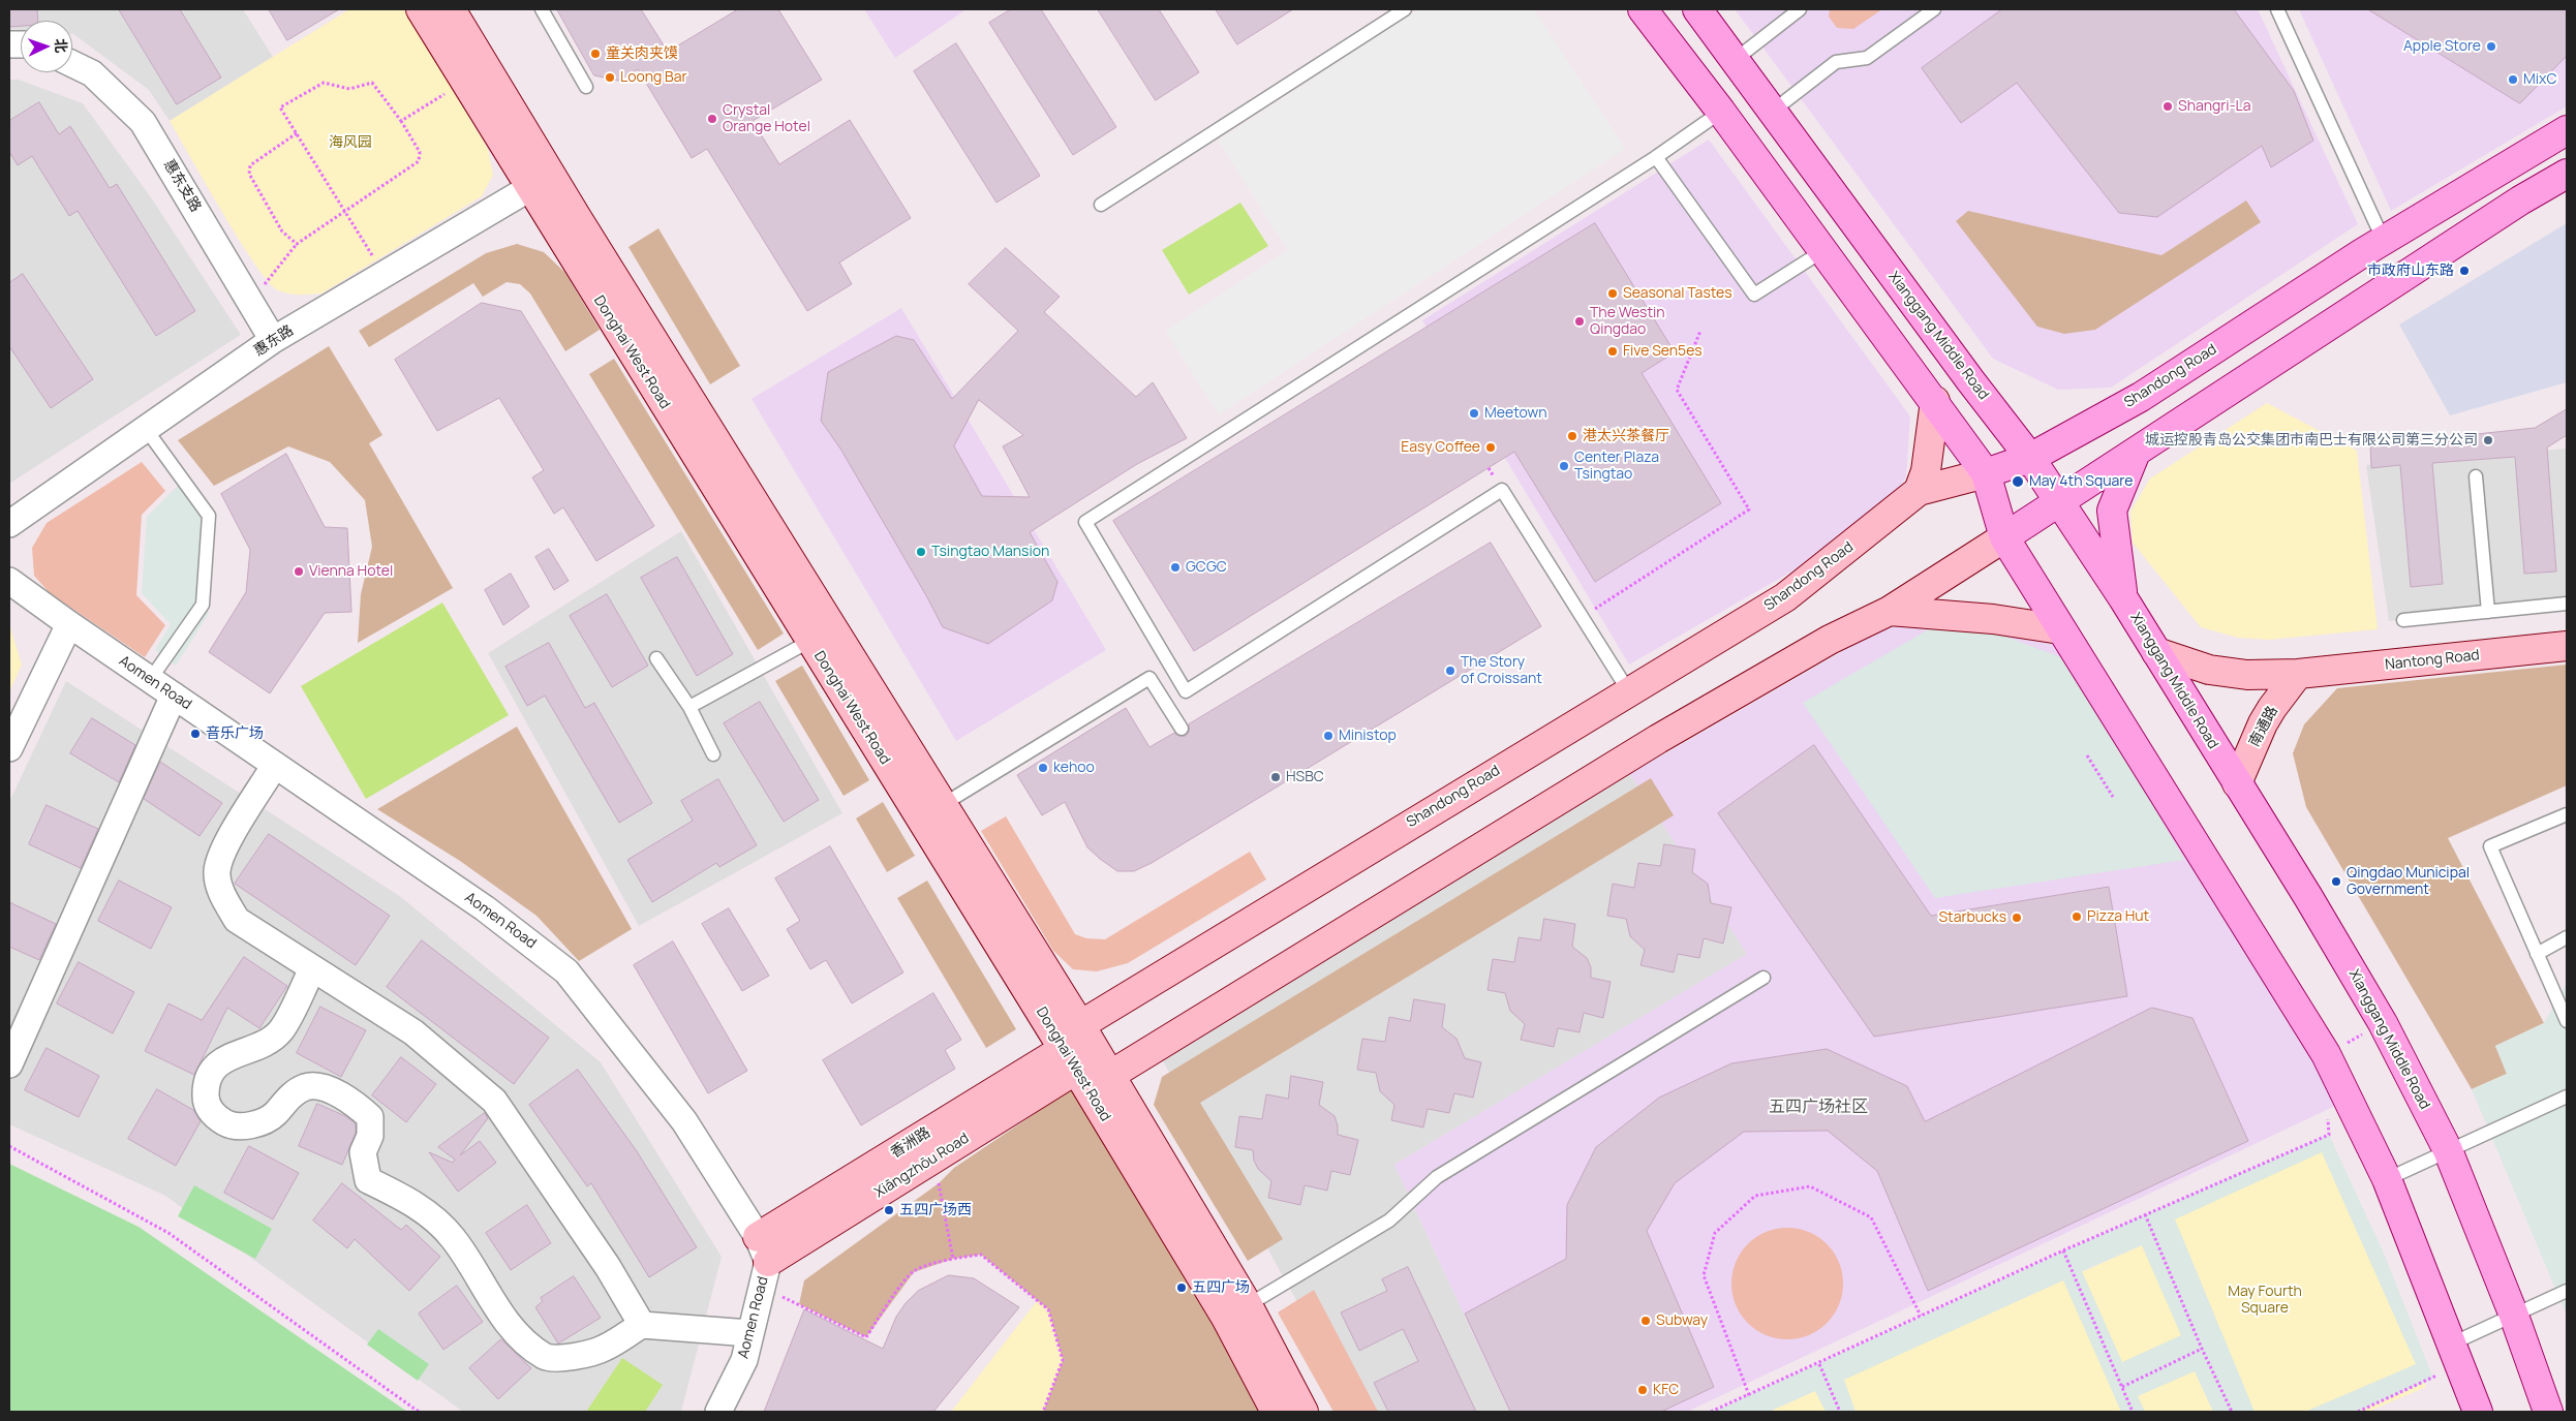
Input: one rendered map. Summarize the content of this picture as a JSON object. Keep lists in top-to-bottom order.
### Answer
{
  "streets": {
    "main road": [
      "Xianggang Middle Road",
      "Donghai West Road",
      "Shandong Road",
      "Nantong Road",
      "南通路",
      "香洲路",
      "Xiāngzhōu Road"
    ],
    "street": ["惠东支路", "惠东路", "Aomen Road"]
  },
  "crossings": [
    ["惠东支路", "惠东路"],
    ["Xianggang Middle Road", "Shandong Road"],
    ["Xianggang Middle Road", "Nantong Road"],
    ["Xianggang Middle Road", "南通路"],
    ["惠东路", "Donghai West Road"],
    ["Donghai West Road", "Shandong Road"],
    ["Donghai West Road", "香洲路"],
    ["Donghai West Road", "Xiāngzhōu Road"],
    ["Shandong Road", "香洲路"],
    ["Shandong Road", "Xiāngzhōu Road"],
    ["Nantong Road", "南通路"],
    ["Aomen Road", "香洲路"],
    ["Aomen Road", "Xiāngzhōu Road"],
    ["香洲路", "Xiāngzhōu Road"]
  ],
  "districts": ["五四广场社区"],
  "parks": ["海风园", "May Fourth Square"],
  "places": [
    "Apple Store",
    "童关肉夹馍",
    "Loong Bar",
    "MixC",
    "Shangri-La",
    "Crystal Orange Hotel",
    "市政府山东路",
    "Seasonal Tastes",
    "The Westin Qingdao",
    "Five Sen5es",
    "Meetown",
    "港太兴茶餐厅",
    "城运控股青岛公交集团市南巴士有限公司第三分公司",
    "Easy Coffee",
    "Center Plaza Tsingtao",
    "May 4th Square",
    "Tsingtao Mansion",
    "GCGC",
    "Vienna Hotel",
    "The Story of Croissant",
    "音乐广场",
    "Ministop",
    "kehoo",
    "HSBC",
    "Qingdao Municipal Government",
    "Pizza Hut",
    "Starbucks",
    "五四广场西",
    "五四广场",
    "Subway",
    "KFC"
  ],
  "north": "right"
}
